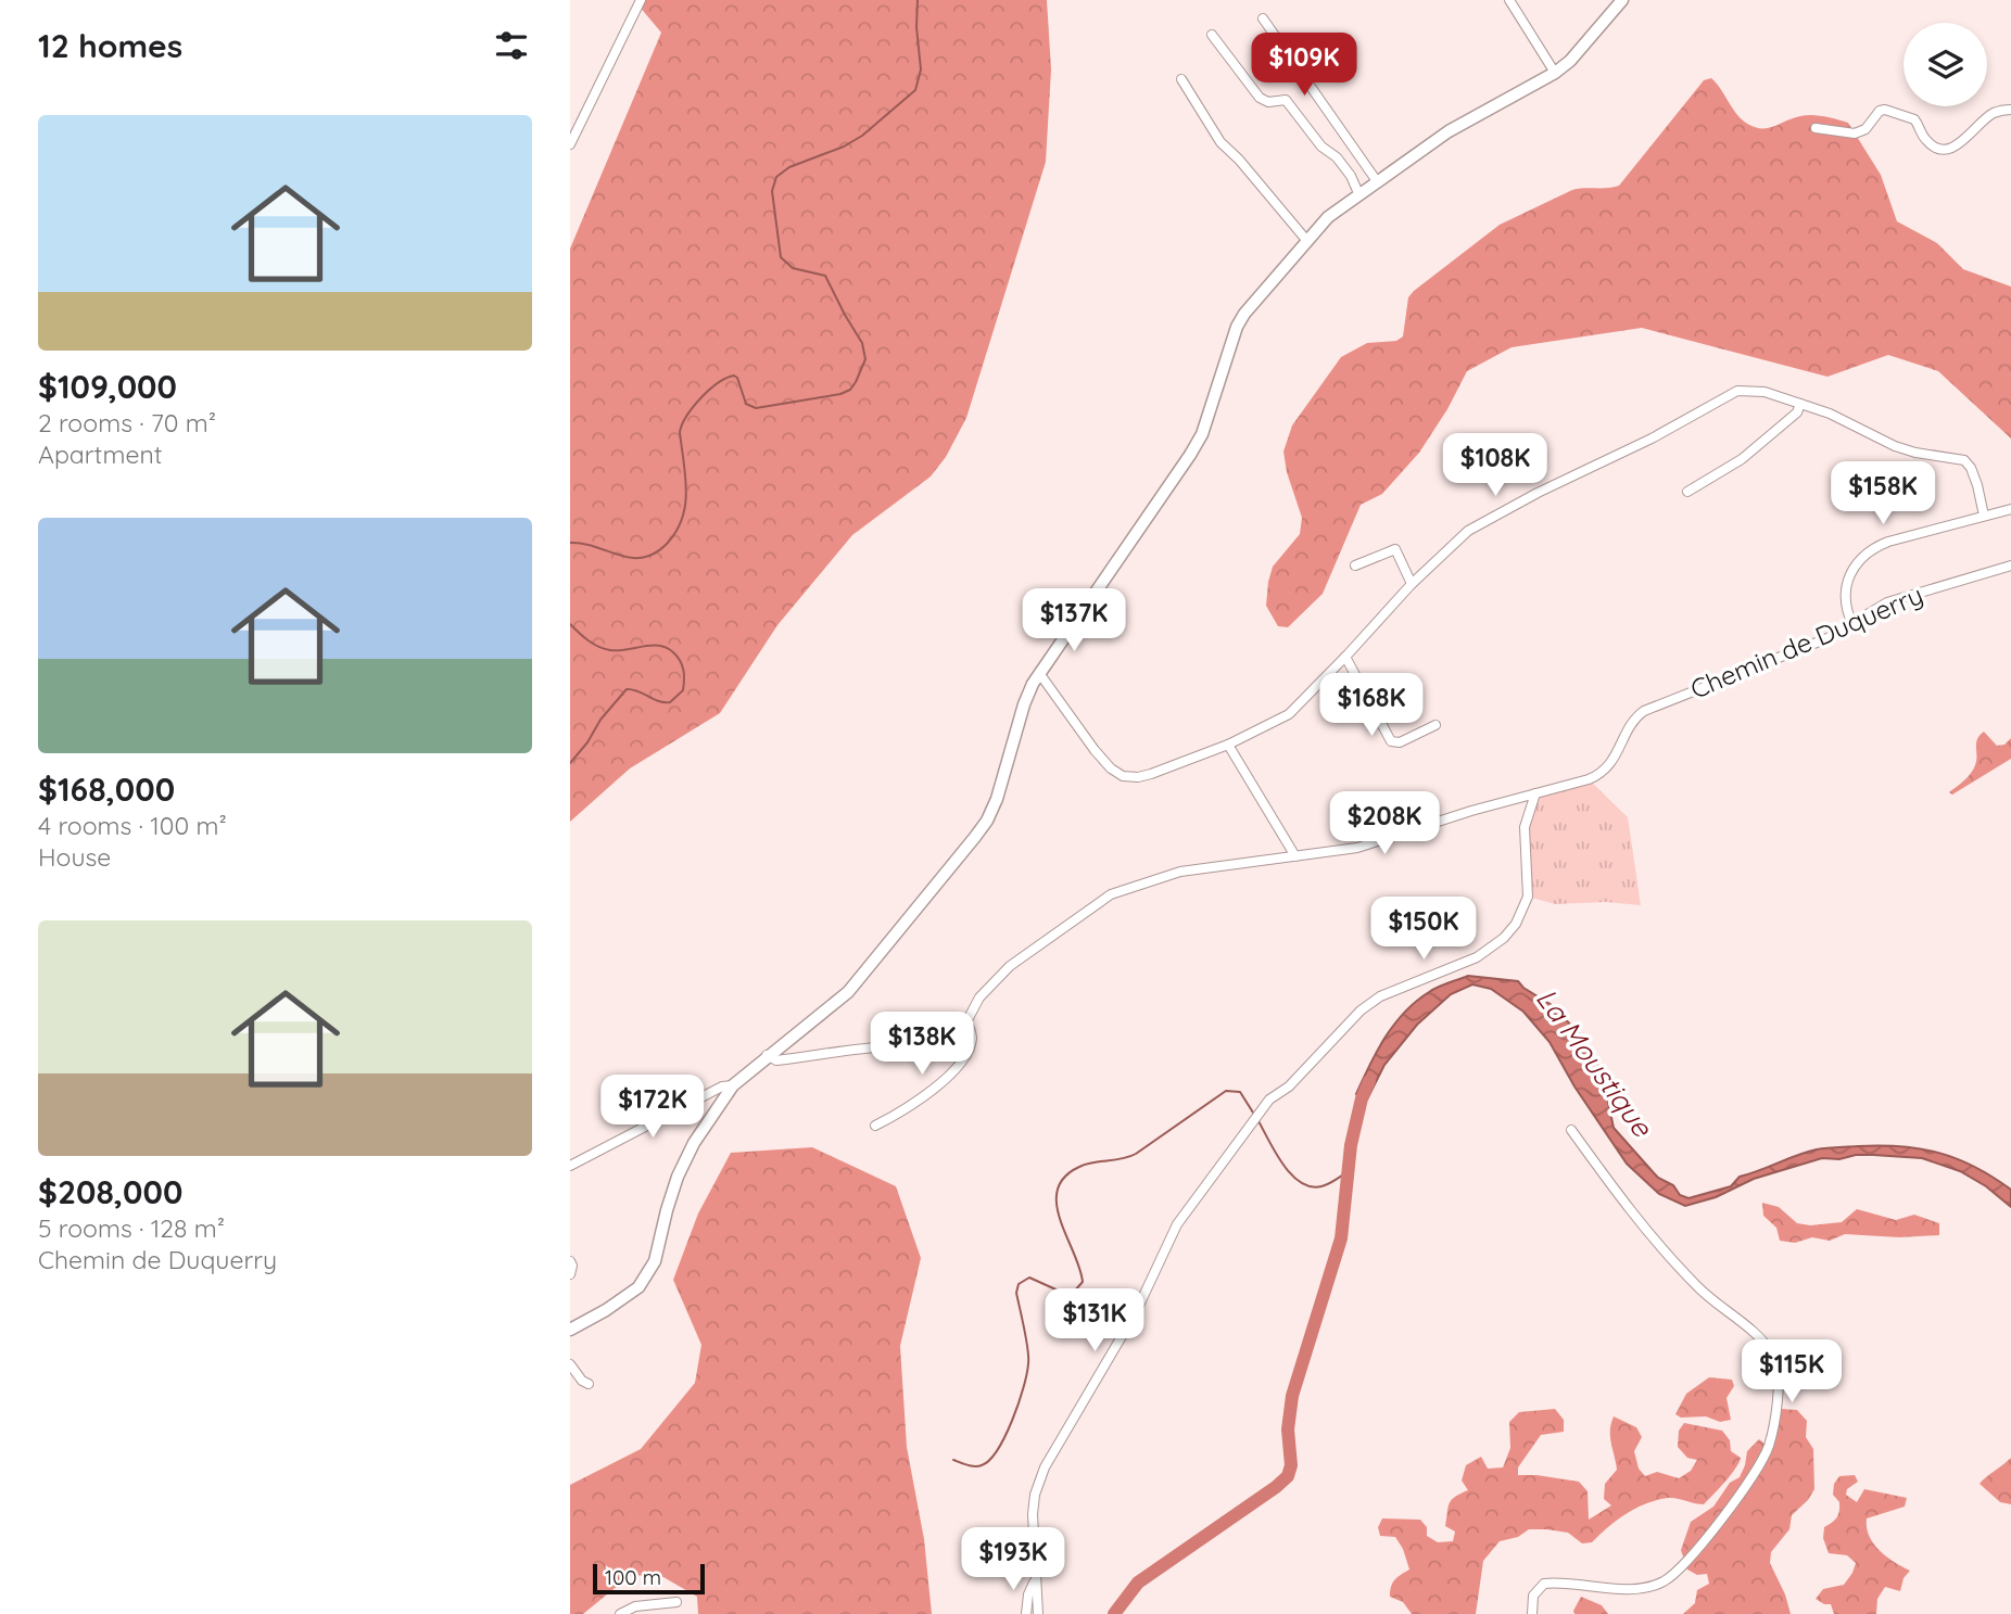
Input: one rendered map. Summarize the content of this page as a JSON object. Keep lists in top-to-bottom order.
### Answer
{
  "streets": {
    "street": ["Chemin de Duquerry"]
  },
  "water": ["La Moustique"],
  "scale_bar": "100 m",
  "page": {
    "heading": "12 homes",
    "price": [
      "$109K",
      "$108K",
      "$158K",
      "$137K",
      "$168K",
      "$208K",
      "$150K",
      "$138K",
      "$172K",
      "$131K",
      "$115K",
      "$193K"
    ],
    "list": [
      {
        "name": "$109,000",
        "note": "2 rooms · 70 m² · Apartment"
      },
      {
        "name": "$168,000",
        "note": "4 rooms · 100 m² · House"
      },
      {
        "name": "$208,000",
        "note": "5 rooms · 128 m² · Chemin de Duquerry"
      }
    ],
    "scale": "100 m"
  }
}
